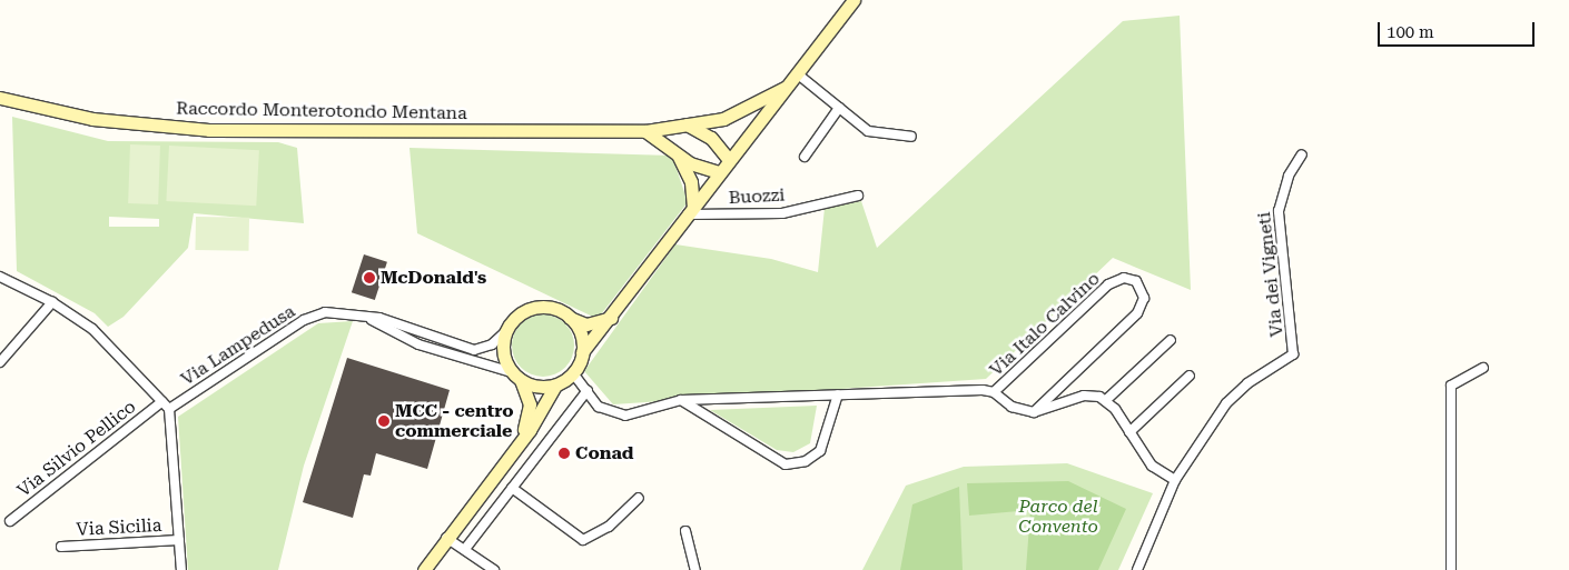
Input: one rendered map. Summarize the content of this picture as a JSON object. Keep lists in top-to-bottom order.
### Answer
{
  "streets": {
    "main road": ["Raccordo Monterotondo Mentana"],
    "street": [
      "Buozzi",
      "Via dei Vigneti",
      "Via Italo Calvino",
      "Via Lampedusa",
      "Via Silvio Pellico",
      "Via Sicilia"
    ]
  },
  "parks": ["Parco del Convento"],
  "places": ["McDonald's", "MCC - centro commerciale", "Conad"],
  "scale_bar": "100 m"
}
